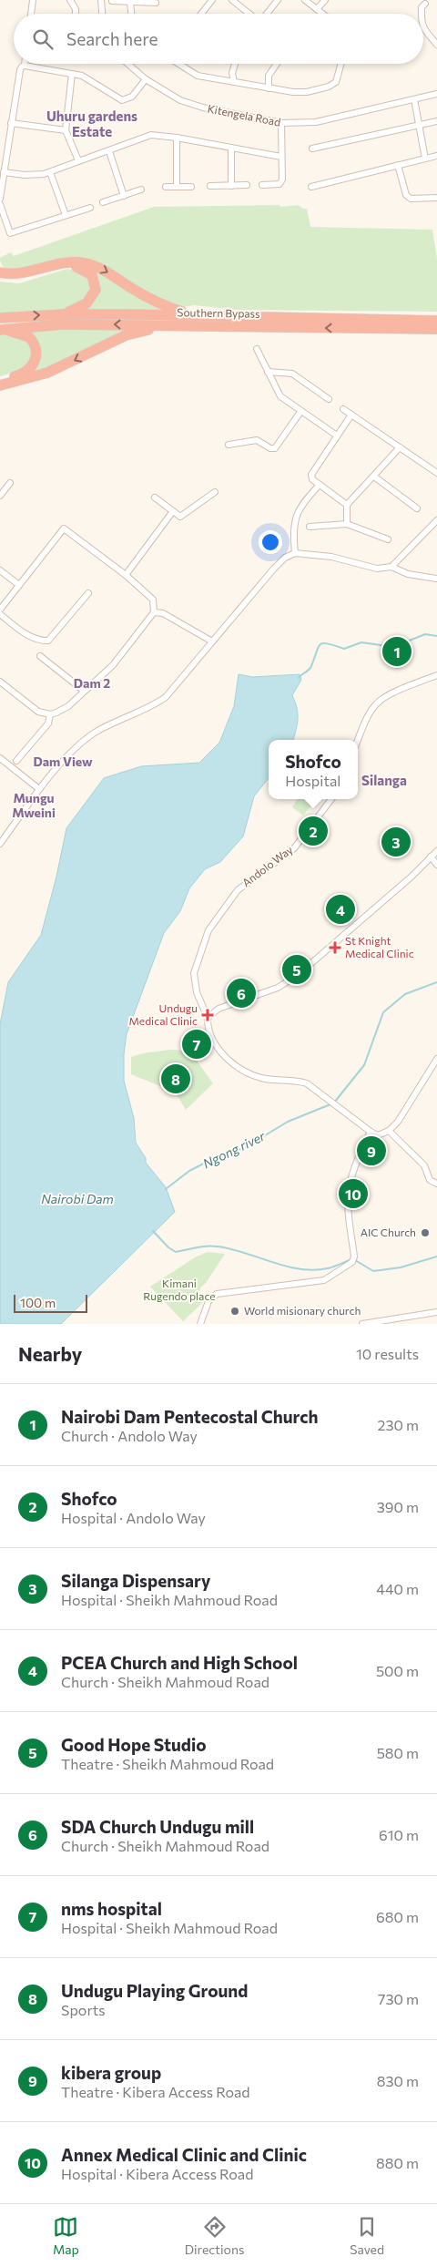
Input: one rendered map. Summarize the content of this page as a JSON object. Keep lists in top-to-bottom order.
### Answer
{
  "streets": {
    "highway": ["Southern Bypass"],
    "street": ["Kitengela Road", "Andolo Way"]
  },
  "districts": [
    "Uhuru gardens Estate",
    "Dam 2",
    "Dam View",
    "Silanga",
    "Mungu Mweini"
  ],
  "water": ["Ngong river", "Nairobi Dam"],
  "parks": ["Kimani Rugendo place"],
  "places": {
    "health": ["St Knight Medical Clinic", "Undugu Medical Clinic"],
    "other": ["AIC Church", "World misionary church"]
  },
  "scale_bar": "100 m",
  "page": {
    "search": "Search here",
    "pins": [
      "1",
      "2",
      "3",
      "4",
      "5",
      "6",
      "7",
      "8",
      "9",
      "10"
    ],
    "popup": ["Shofco", "Hospital"],
    "scale": "100 m",
    "heading": ["Nearby", "10 results"],
    "list": [
      {
        "mark": "1",
        "name": "Nairobi Dam Pentecostal Church",
        "note": "Church · Andolo Way",
        "value": "230 m"
      },
      {
        "mark": "2",
        "name": "Shofco",
        "note": "Hospital · Andolo Way",
        "value": "390 m"
      },
      {
        "mark": "3",
        "name": "Silanga Dispensary",
        "note": "Hospital · Sheikh Mahmoud Road",
        "value": "440 m"
      },
      {
        "mark": "4",
        "name": "PCEA Church and High School",
        "note": "Church · Sheikh Mahmoud Road",
        "value": "500 m"
      },
      {
        "mark": "5",
        "name": "Good Hope Studio",
        "note": "Theatre · Sheikh Mahmoud Road",
        "value": "580 m"
      },
      {
        "mark": "6",
        "name": "SDA Church Undugu mill",
        "note": "Church · Sheikh Mahmoud Road",
        "value": "610 m"
      },
      {
        "mark": "7",
        "name": "nms hospital",
        "note": "Hospital · Sheikh Mahmoud Road",
        "value": "680 m"
      },
      {
        "mark": "8",
        "name": "Undugu Playing Ground",
        "note": "Sports",
        "value": "730 m"
      },
      {
        "mark": "9",
        "name": "kibera group",
        "note": "Theatre · Kibera Access Road",
        "value": "830 m"
      },
      {
        "mark": "10",
        "name": "Annex Medical Clinic and Clinic",
        "note": "Hospital · Kibera Access Road",
        "value": "880 m"
      }
    ],
    "nav": ["Map", "Directions", "Saved"]
  }
}
